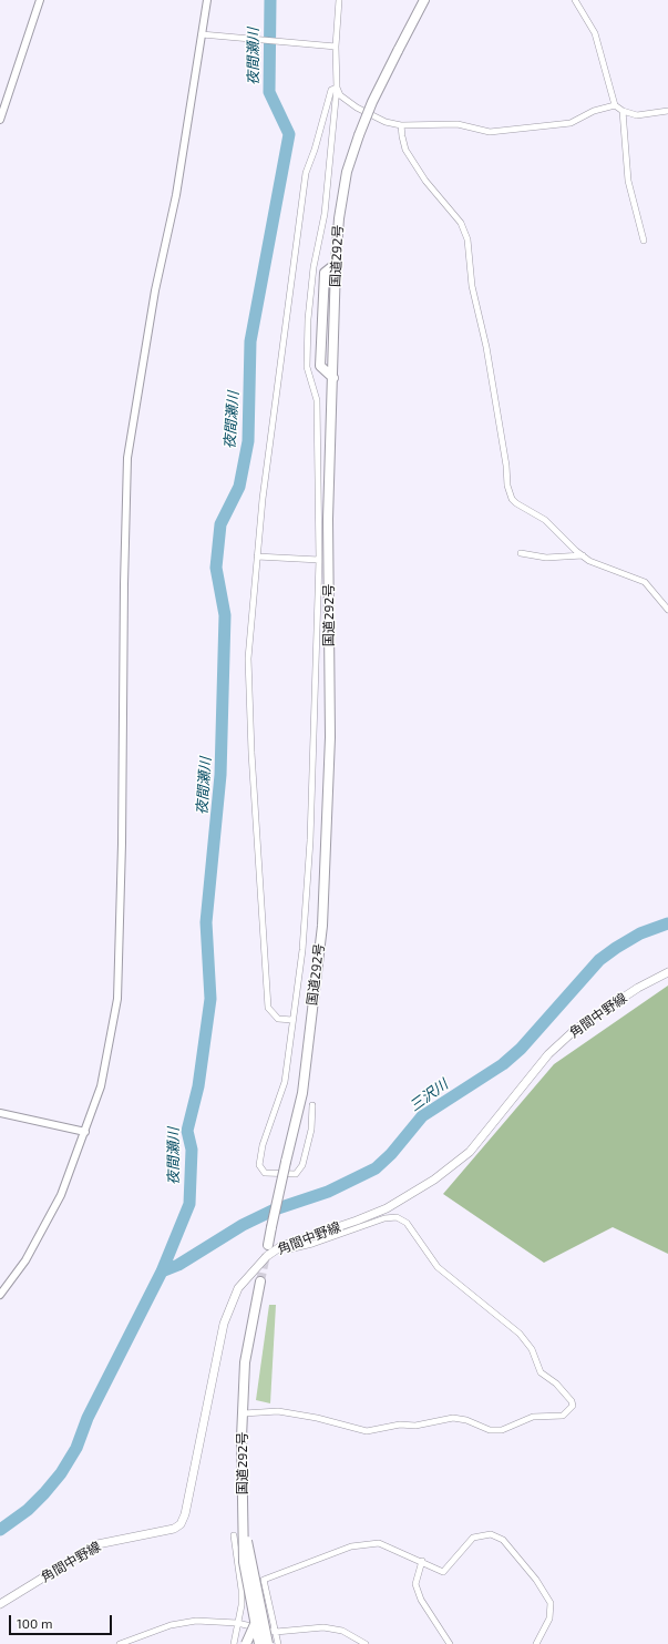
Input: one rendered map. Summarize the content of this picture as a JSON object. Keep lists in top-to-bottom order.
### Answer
{
  "streets": {
    "highway": ["国道292号"],
    "main road": ["角間中野線"]
  },
  "water": ["夜間瀬川", "三沢川"],
  "scale_bar": "100 m"
}
